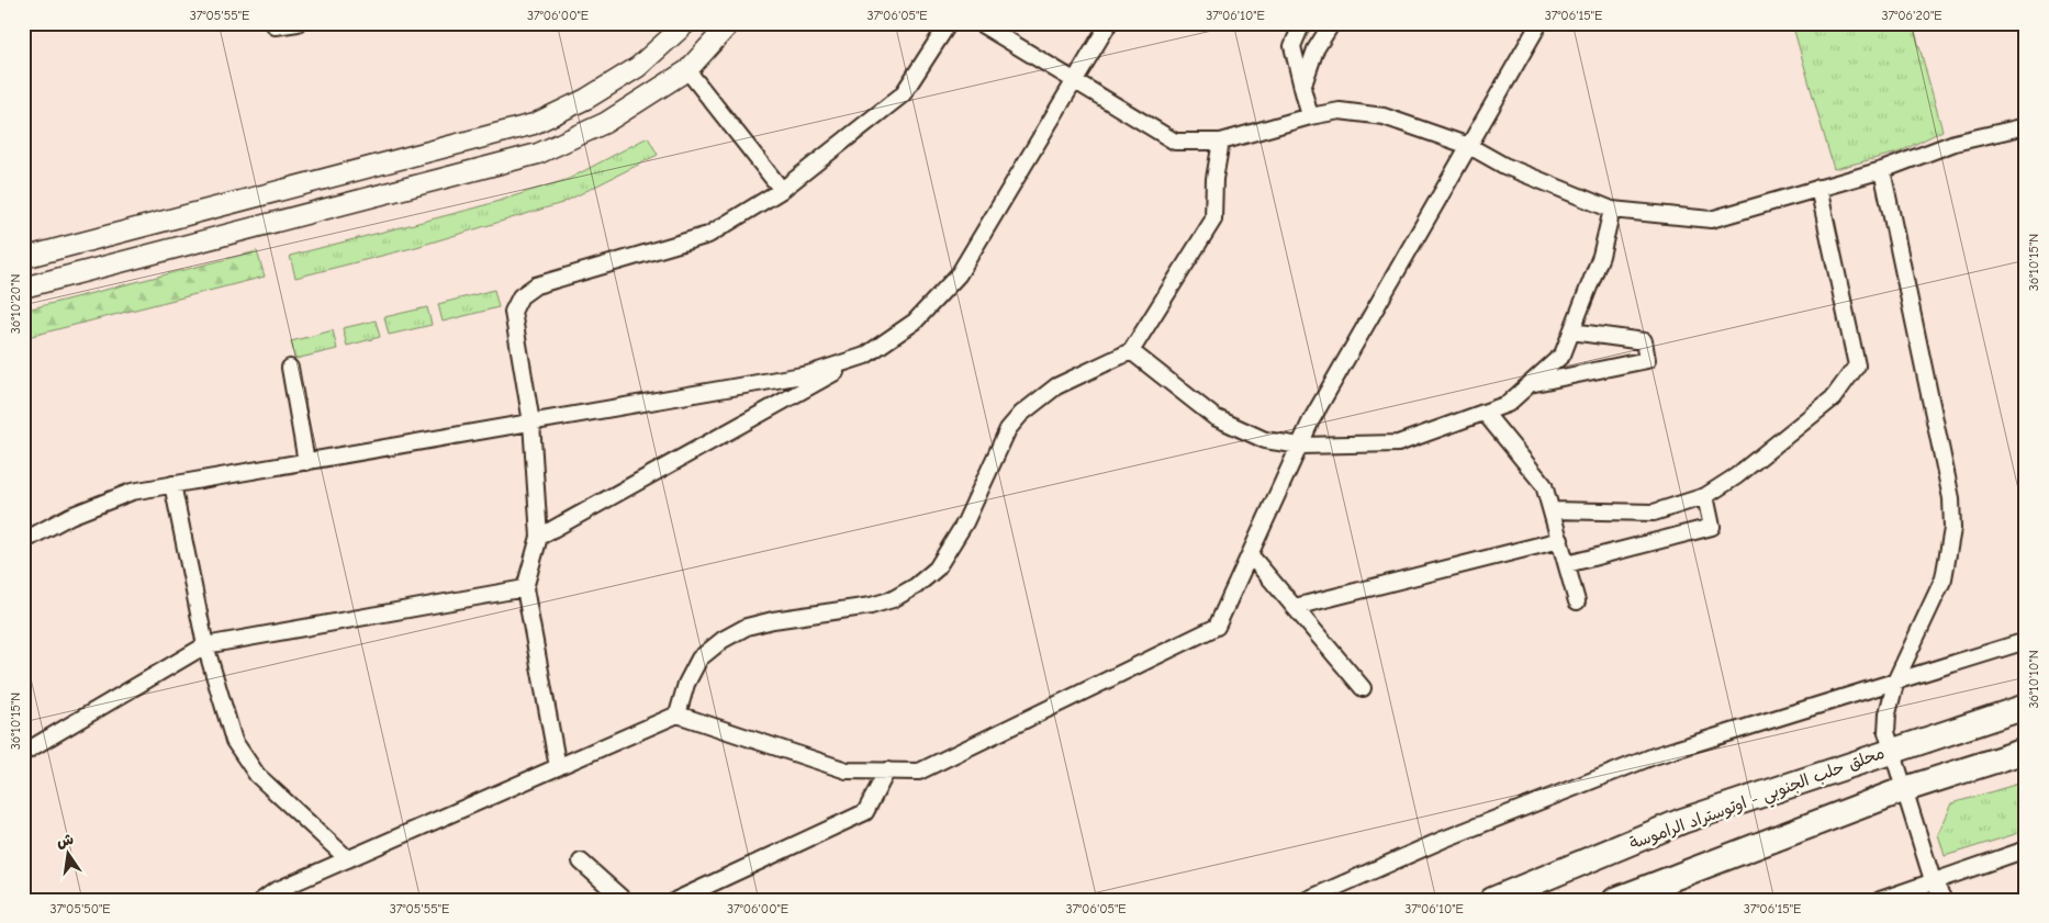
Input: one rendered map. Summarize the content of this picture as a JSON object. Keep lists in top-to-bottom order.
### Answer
{
  "streets": {
    "highway": ["محلق حلب الجنوبي - اوتوستراد الراموسة"]
  },
  "north": "top",
  "coordinates": [
    "37°05'55\"E",
    "37°06'00\"E",
    "37°06'05\"E",
    "37°06'10\"E",
    "37°06'15\"E",
    "37°06'20\"E",
    "36°10'15\"N",
    "36°10'20\"N",
    "36°10'10\"N",
    "37°05'50\"E"
  ]
}
